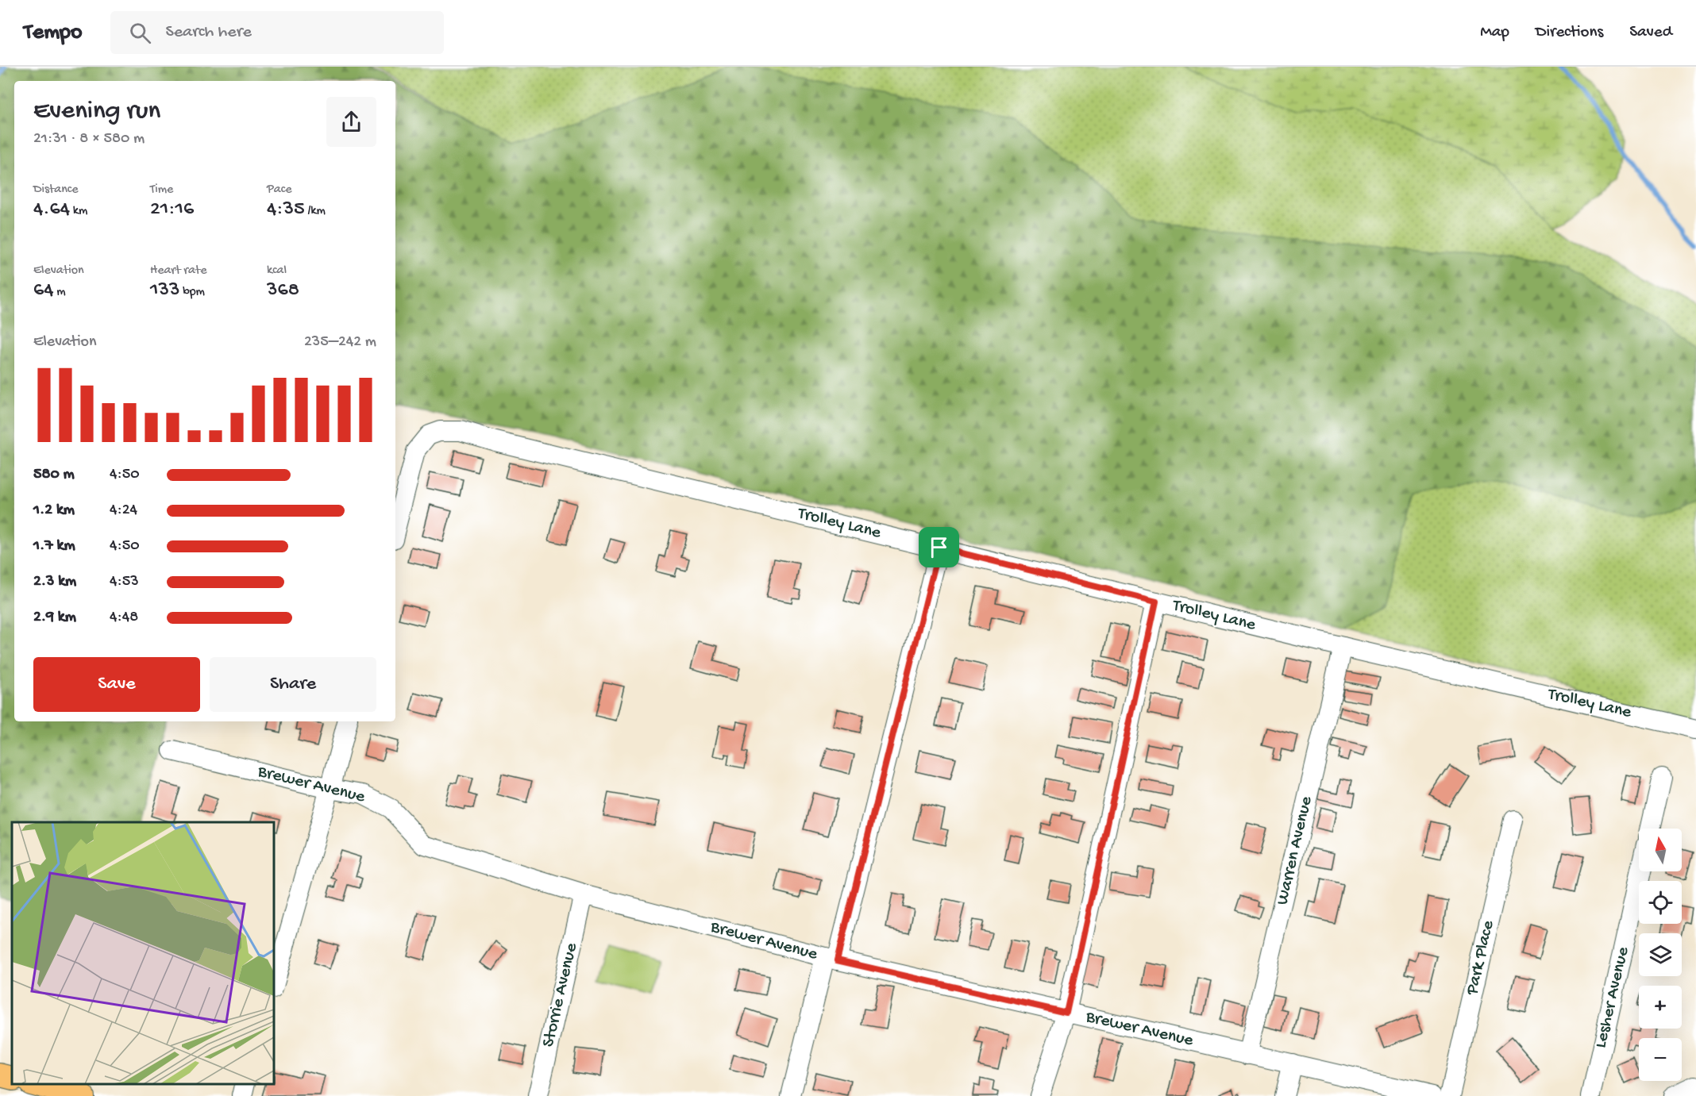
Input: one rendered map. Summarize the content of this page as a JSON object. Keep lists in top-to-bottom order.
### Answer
{
  "streets": {
    "street": [
      "Trolley Lane",
      "Brewer Avenue",
      "Warren Avenue",
      "Park Place",
      "Storrie Avenue",
      "Lesher Avenue"
    ]
  },
  "crossings": [
    ["Trolley Lane", "Warren Avenue"],
    ["Brewer Avenue", "Warren Avenue"],
    ["Brewer Avenue", "Storrie Avenue"]
  ],
  "north": "top",
  "page": {
    "header": "Tempo",
    "search": "Search here",
    "nav": ["Map", "Directions", "Saved"],
    "heading": ["Evening run", "21:31 · 8 × 580 m"],
    "stats": [
      ["Distance", "4.64 km"],
      ["Time", "21:16"],
      ["Pace", "4:35 /km"],
      ["Elevation", "64 m"],
      ["Heart rate", "133 bpm"],
      ["kcal", "368"]
    ],
    "chart": ["Elevation", "235–242 m"],
    "list": [
      {
        "name": "580 m",
        "note": "4:50"
      },
      {
        "name": "1.2 km",
        "note": "4:24"
      },
      {
        "name": "1.7 km",
        "note": "4:50"
      },
      {
        "name": "2.3 km",
        "note": "4:53"
      },
      {
        "name": "2.9 km",
        "note": "4:48"
      }
    ],
    "buttons": ["Save", "Share"],
    "map_buttons": ["+", "−"]
  }
}
